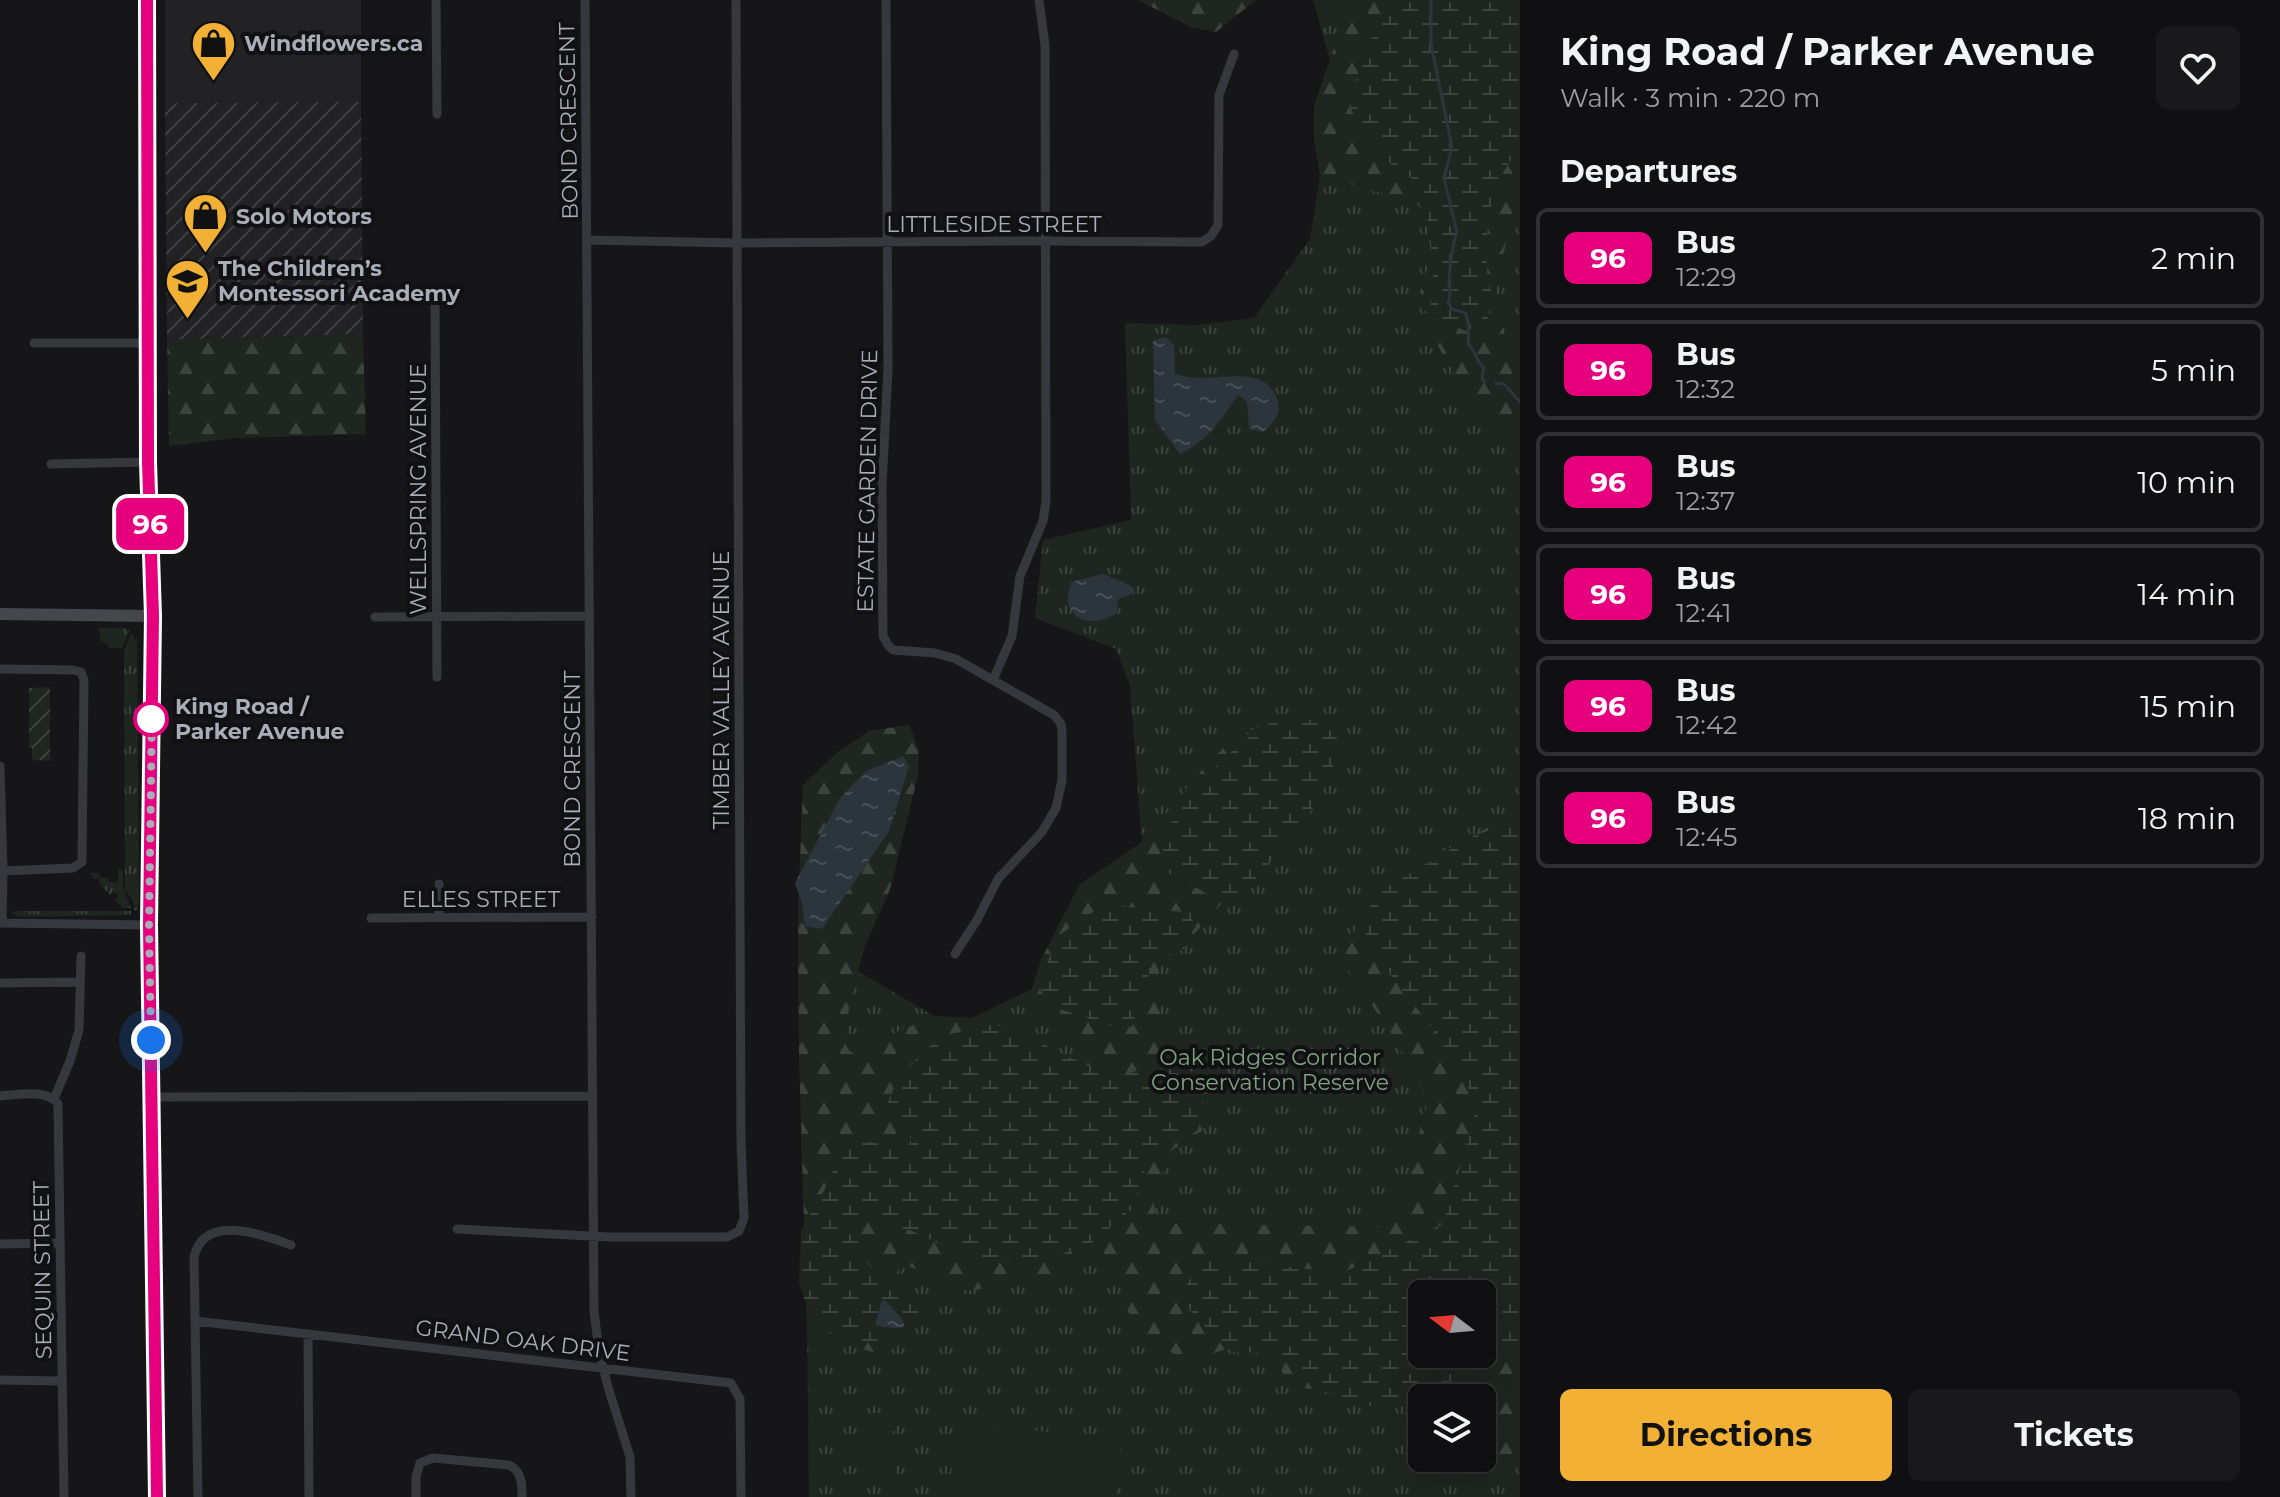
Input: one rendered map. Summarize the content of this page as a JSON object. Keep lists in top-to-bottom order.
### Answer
{
  "streets": {
    "street": [
      "BOND CRESCENT",
      "LITTLESIDE STREET",
      "ESTATE GARDEN DRIVE",
      "WELLSPRING AVENUE",
      "TIMBER VALLEY AVENUE",
      "ELLES STREET",
      "SEQUIN STREET",
      "GRAND OAK DRIVE"
    ]
  },
  "crossings": [
    ["BOND CRESCENT", "LITTLESIDE STREET"],
    ["BOND CRESCENT", "TIMBER VALLEY AVENUE"],
    ["BOND CRESCENT", "ELLES STREET"],
    ["BOND CRESCENT", "GRAND OAK DRIVE"],
    ["LITTLESIDE STREET", "ESTATE GARDEN DRIVE"],
    ["LITTLESIDE STREET", "TIMBER VALLEY AVENUE"]
  ],
  "parks": ["Oak Ridges Corridor Conservation Reserve"],
  "places": {
    "shop": ["Windflowers.ca", "Solo Motors"],
    "school or university": ["The Children’s Montessori Academy"],
    "other": ["King Road / Parker Avenue"]
  },
  "lines": ["bus line 96"],
  "north": "left",
  "page": {
    "on_map": "96",
    "heading": [
      ["King Road / Parker Avenue", "Walk · 3 min · 220 m"],
      "Departures"
    ],
    "list": [
      {
        "mark": "96",
        "name": "Bus",
        "note": "12:29",
        "value": "2 min"
      },
      {
        "mark": "96",
        "name": "Bus",
        "note": "12:32",
        "value": "5 min"
      },
      {
        "mark": "96",
        "name": "Bus",
        "note": "12:37",
        "value": "10 min"
      },
      {
        "mark": "96",
        "name": "Bus",
        "note": "12:41",
        "value": "14 min"
      },
      {
        "mark": "96",
        "name": "Bus",
        "note": "12:42",
        "value": "15 min"
      },
      {
        "mark": "96",
        "name": "Bus",
        "note": "12:45",
        "value": "18 min"
      }
    ],
    "buttons": ["Directions", "Tickets"]
  }
}
